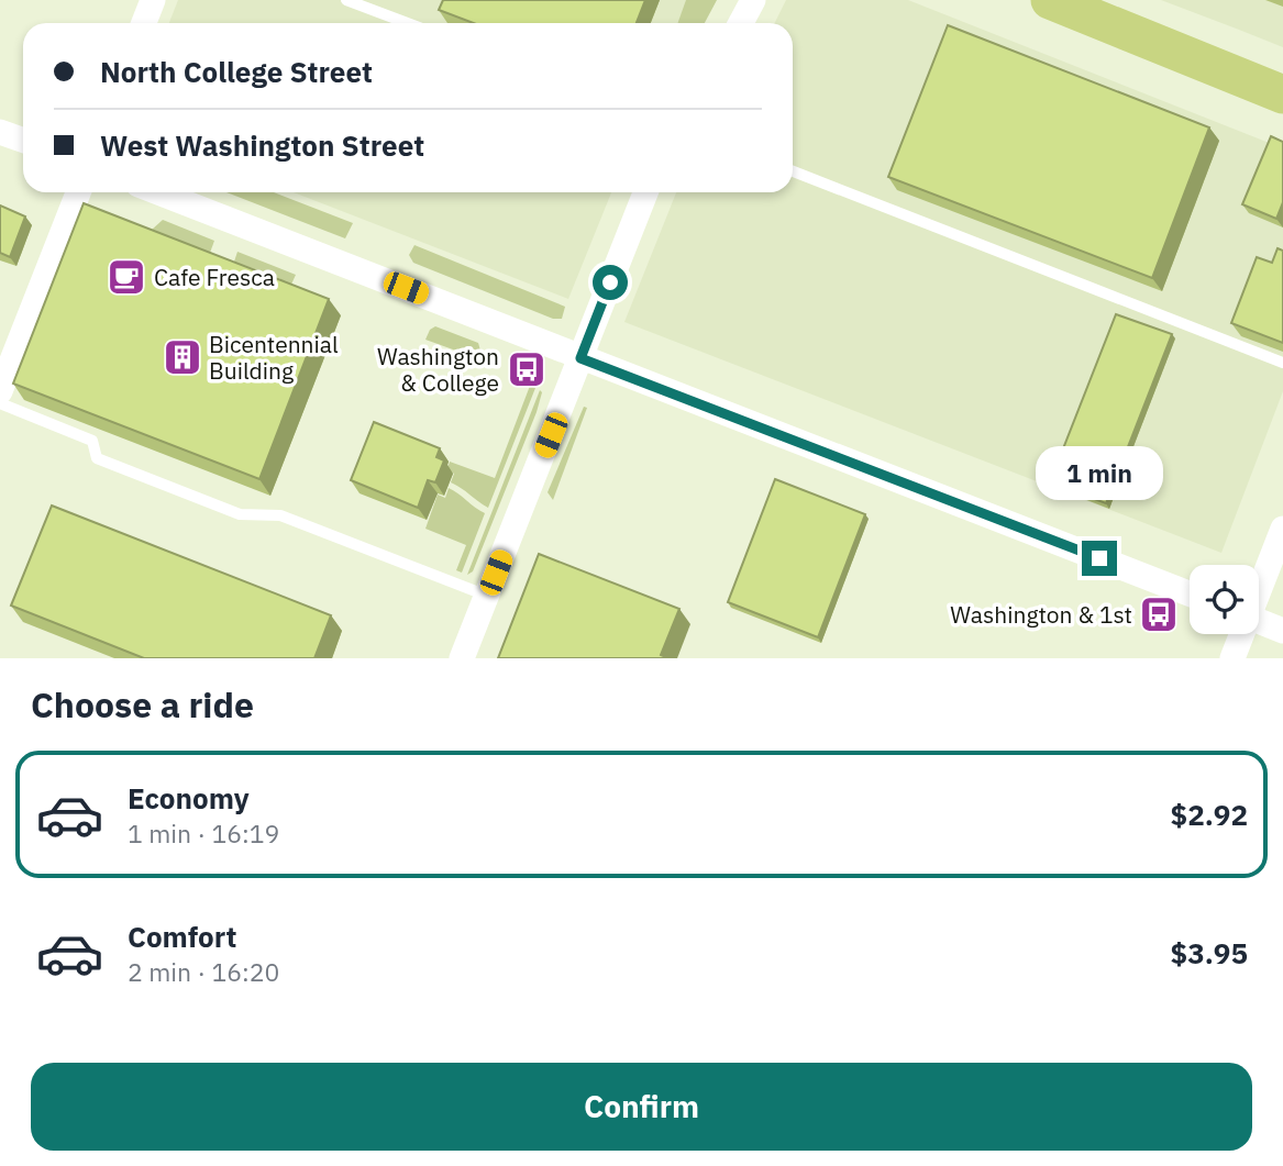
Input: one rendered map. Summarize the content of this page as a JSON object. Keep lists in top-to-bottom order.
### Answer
{
  "places": {
    "cafe": ["Cafe Fresca"],
    "building": ["Bicentennial Building"],
    "bus stop": ["Washington & College", "Washington & 1st"]
  },
  "page": {
    "banner": ["North College Street", "West Washington Street"],
    "bubble": "1 min",
    "heading": "Choose a ride",
    "list": [
      {
        "name": "Economy",
        "note": "1 min · 16:19",
        "value": "$2.92"
      },
      {
        "name": "Comfort",
        "note": "2 min · 16:20",
        "value": "$3.95"
      }
    ],
    "buttons": "Confirm"
  }
}
